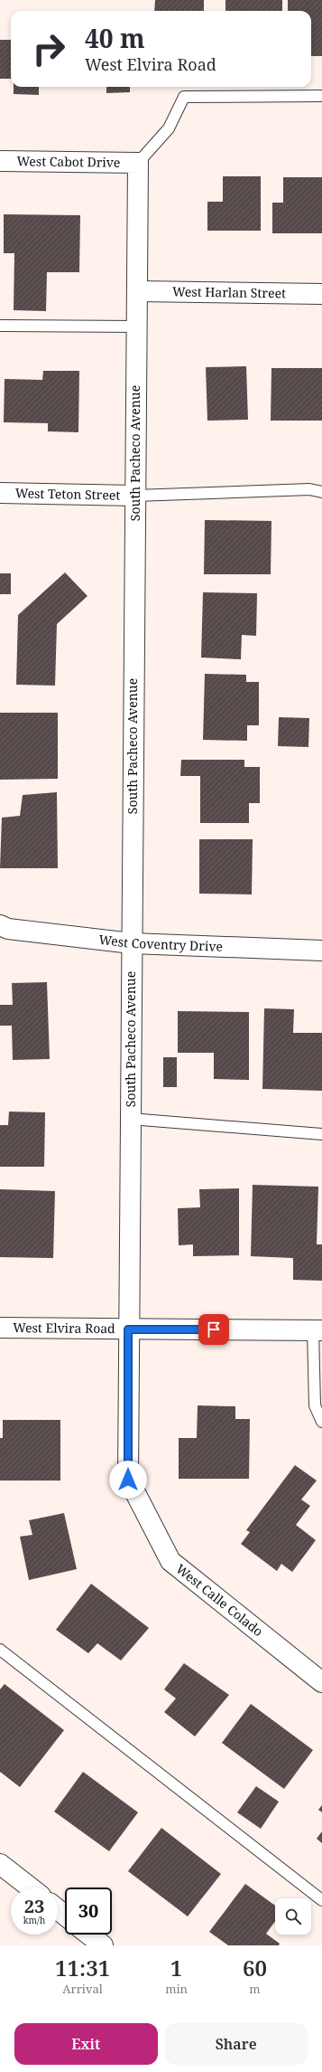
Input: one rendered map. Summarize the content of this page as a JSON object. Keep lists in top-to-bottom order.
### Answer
{
  "streets": {
    "street": [
      "West Cabot Drive",
      "West Harlan Street",
      "South Pacheco Avenue",
      "West Teton Street",
      "West Coventry Drive",
      "West Elvira Road",
      "West Calle Colado"
    ]
  },
  "crossings": [
    ["West Cabot Drive", "South Pacheco Avenue"],
    ["West Harlan Street", "South Pacheco Avenue"],
    ["South Pacheco Avenue", "West Teton Street"],
    ["South Pacheco Avenue", "West Coventry Drive"],
    ["South Pacheco Avenue", "West Elvira Road"],
    ["South Pacheco Avenue", "West Calle Colado"],
    ["West Elvira Road", "West Calle Colado"]
  ],
  "page": {
    "turn": ["40 m", "West Elvira Road"],
    "speed": "23 km/h",
    "limit": "30",
    "eta": [
      "11:31",
      "Arrival",
      "1",
      "min",
      "60",
      "m"
    ],
    "buttons": ["Exit", "Share"]
  }
}
